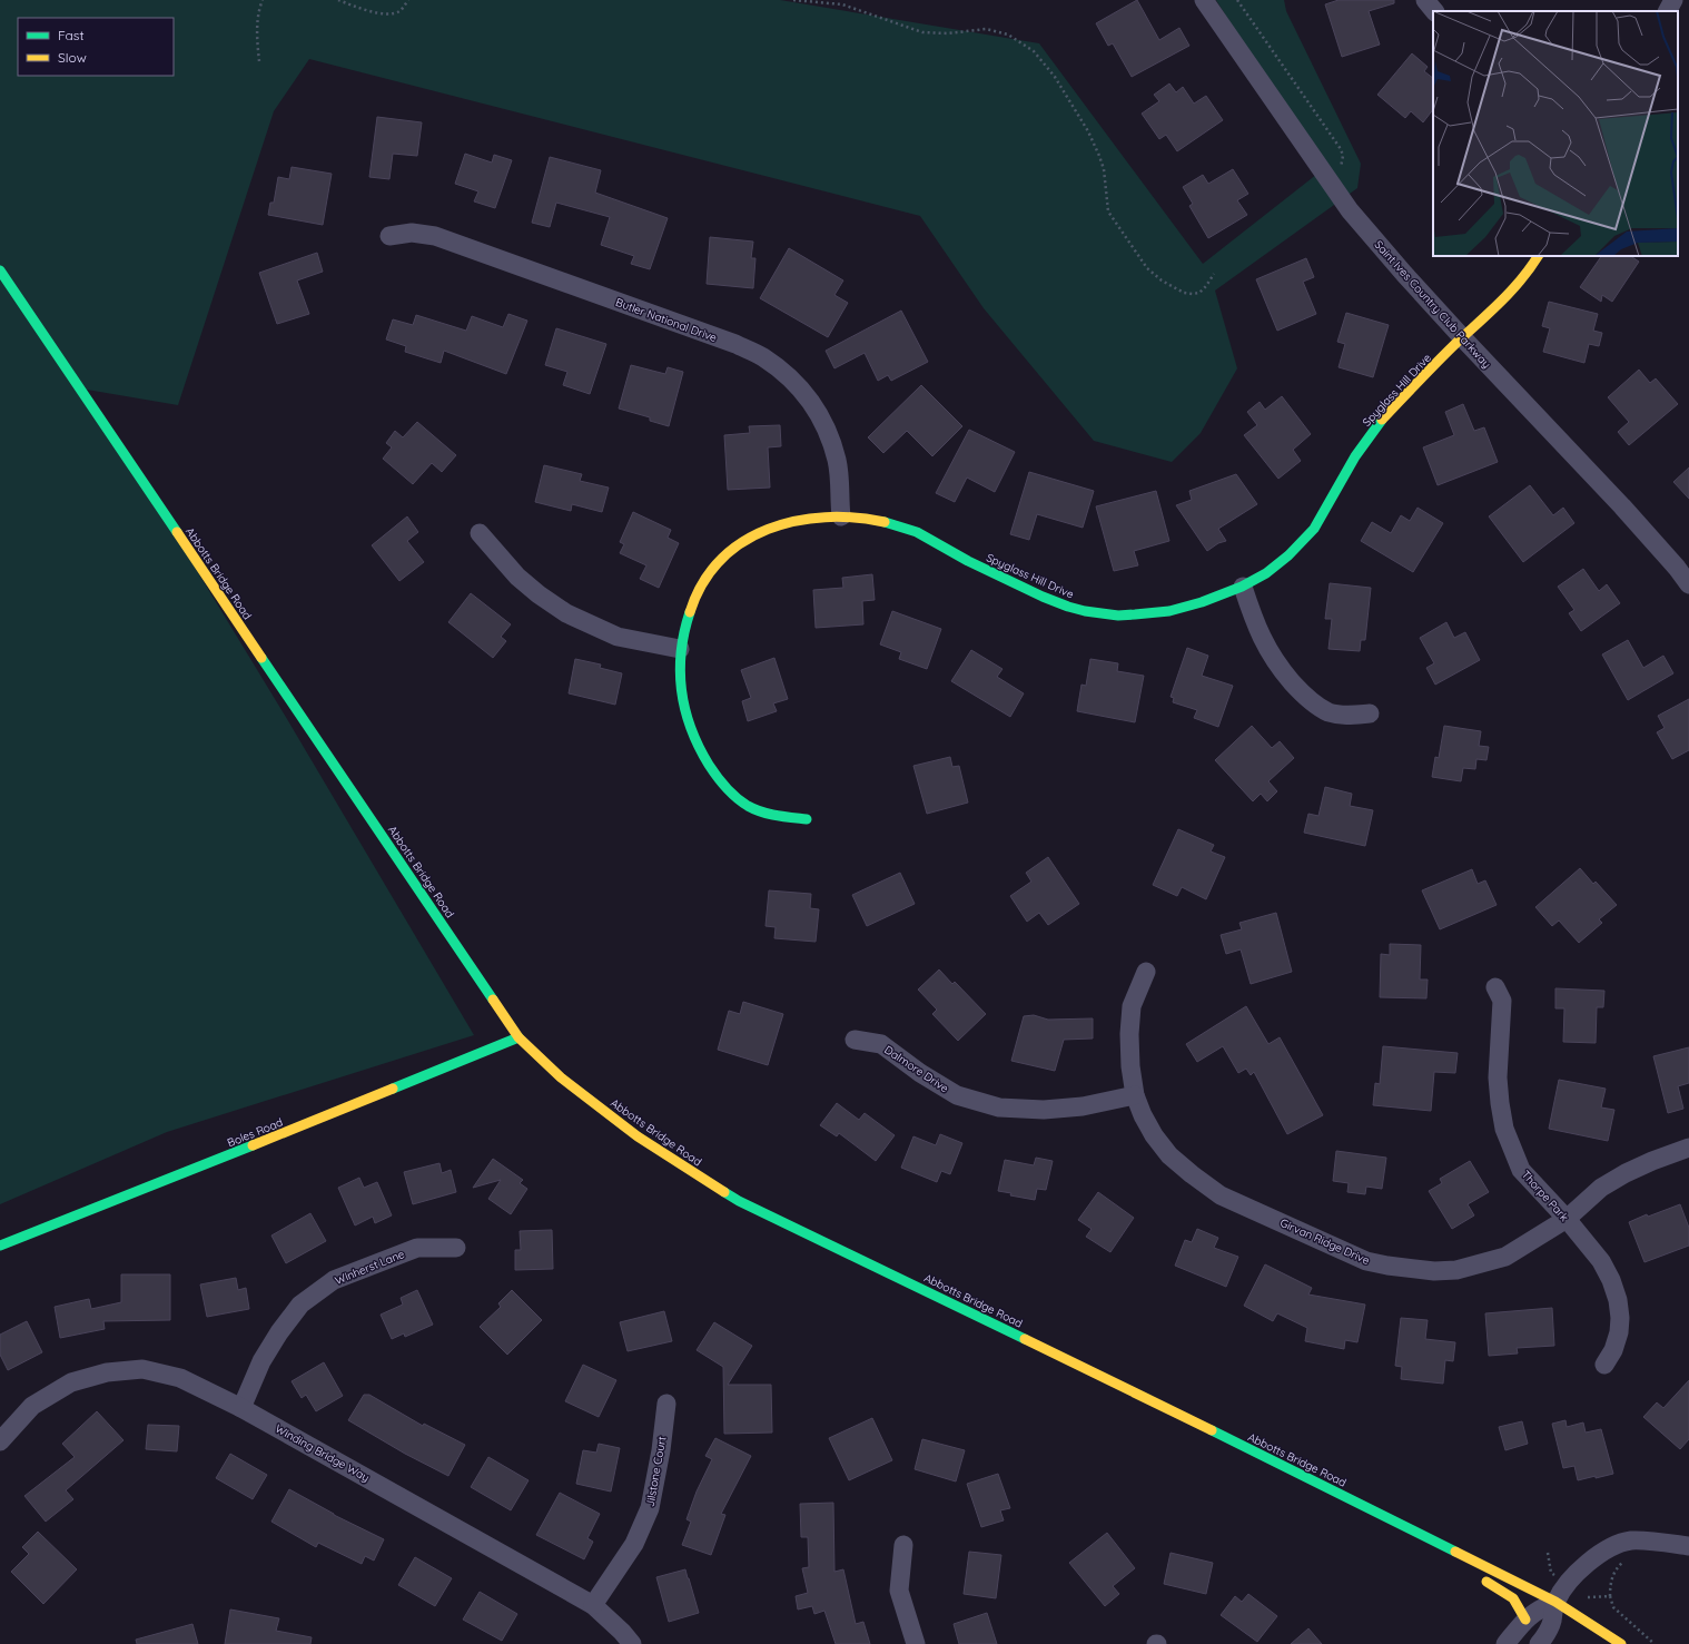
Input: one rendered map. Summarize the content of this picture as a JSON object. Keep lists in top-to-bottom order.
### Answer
{
  "streets": {
    "main road": ["Spyglass Hill Drive", "Abbotts Bridge Road", "Boles Road"],
    "street": [
      "Saint Ives Country Club Parkway",
      "Butler National Drive",
      "Dalmore Drive",
      "Thorpe Park",
      "Girvan Ridge Drive",
      "Winherst Lane",
      "Winding Bridge Way",
      "Jilstone Court"
    ]
  },
  "crossings": [
    ["Saint Ives Country Club Parkway", "Spyglass Hill Drive"],
    ["Butler National Drive", "Spyglass Hill Drive"],
    ["Abbotts Bridge Road", "Boles Road"],
    ["Dalmore Drive", "Girvan Ridge Drive"],
    ["Thorpe Park", "Girvan Ridge Drive"],
    ["Winherst Lane", "Winding Bridge Way"],
    ["Winding Bridge Way", "Jilstone Court"]
  ],
  "legend": ["Fast", "Slow"]
}
